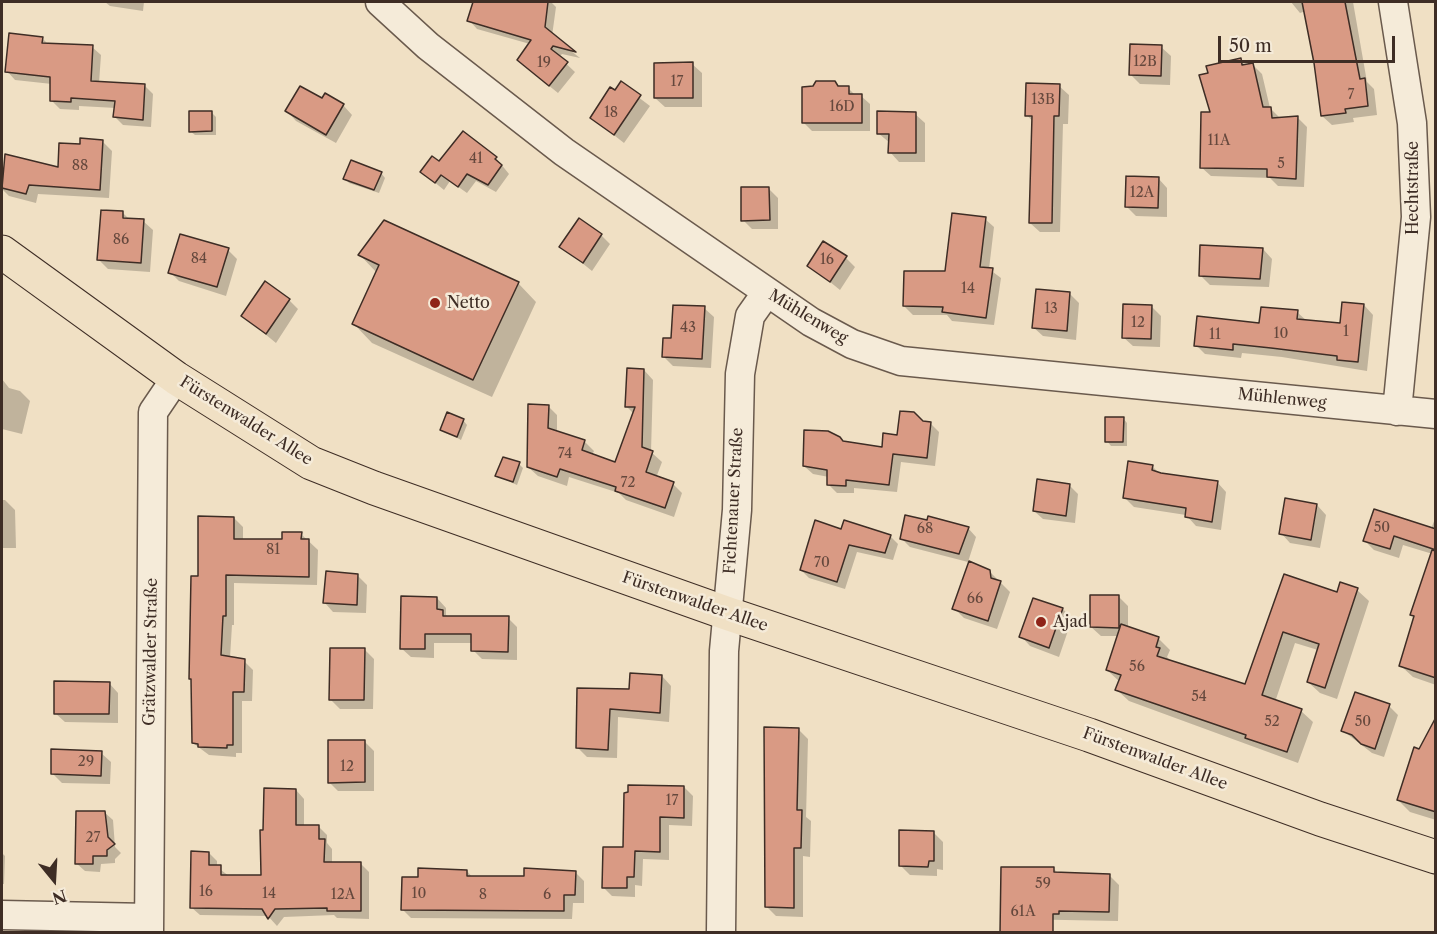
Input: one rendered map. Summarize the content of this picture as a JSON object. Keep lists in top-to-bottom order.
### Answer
{
  "streets": {
    "main road": ["Fürstenwalder Allee"],
    "street": [
      "Hechtstraße",
      "Mühlenweg",
      "Fichtenauer Straße",
      "Grätzwalder Straße"
    ]
  },
  "crossings": [
    ["Hechtstraße", "Mühlenweg"],
    ["Mühlenweg", "Fichtenauer Straße"],
    ["Fürstenwalder Allee", "Fichtenauer Straße"],
    ["Fürstenwalder Allee", "Grätzwalder Straße"]
  ],
  "places": ["Netto", "Ajad"],
  "house_numbers": [
    "12B",
    "19",
    "17",
    "7",
    "13B",
    "16D",
    "18",
    "11A",
    "41",
    "5",
    "88",
    "12A",
    "86",
    "84",
    "16",
    "14",
    "13",
    "12",
    "43",
    "1",
    "10",
    "11",
    "74",
    "72",
    "50",
    "68",
    "81",
    "70",
    "66",
    "56",
    "54",
    "52",
    "50",
    "29",
    "12",
    "17",
    "27",
    "59",
    "16",
    "14",
    "10",
    "12A",
    "8",
    "6",
    "61A"
  ],
  "scale_bar": "50 m",
  "north": "bottom"
}
